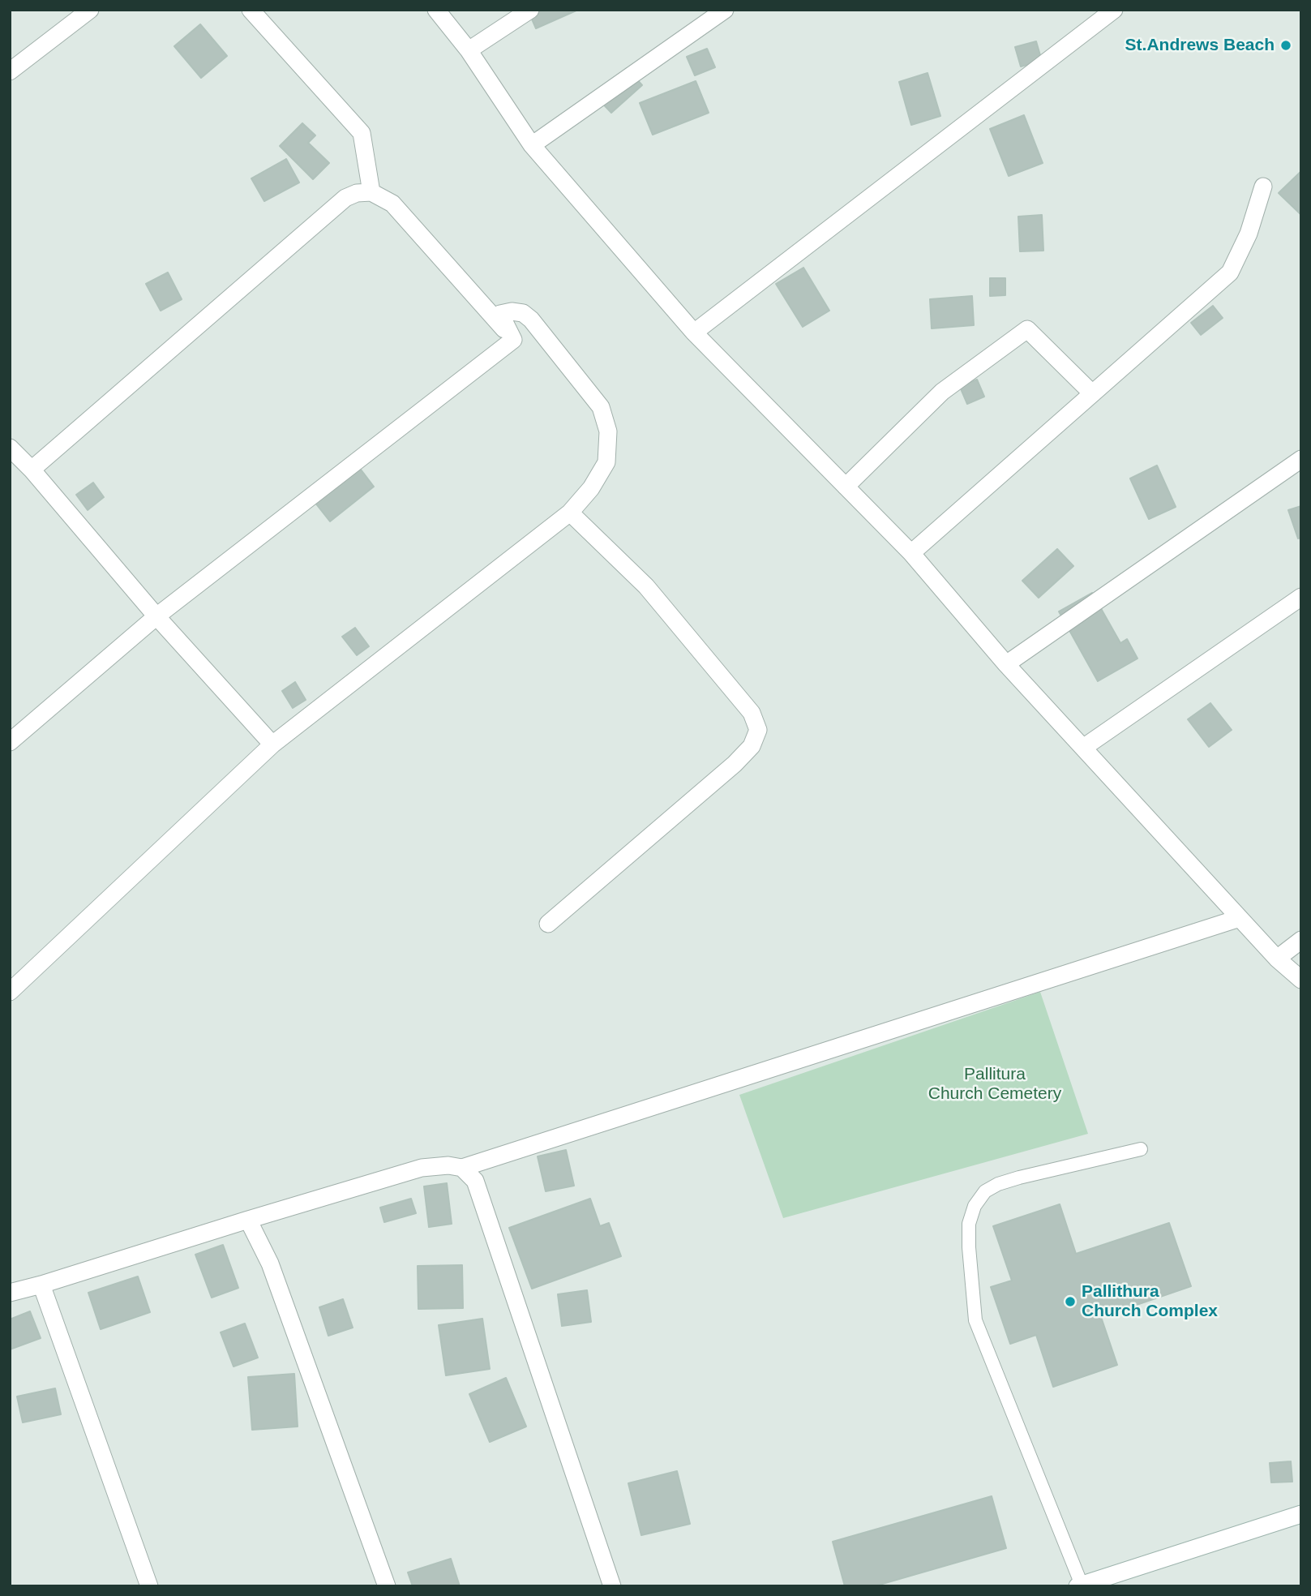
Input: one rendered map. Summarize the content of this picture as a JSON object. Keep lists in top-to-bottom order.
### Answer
{
  "parks": ["Pallitura Church Cemetery"],
  "places": ["St.Andrews Beach", "Pallithura Church Complex"]
}
